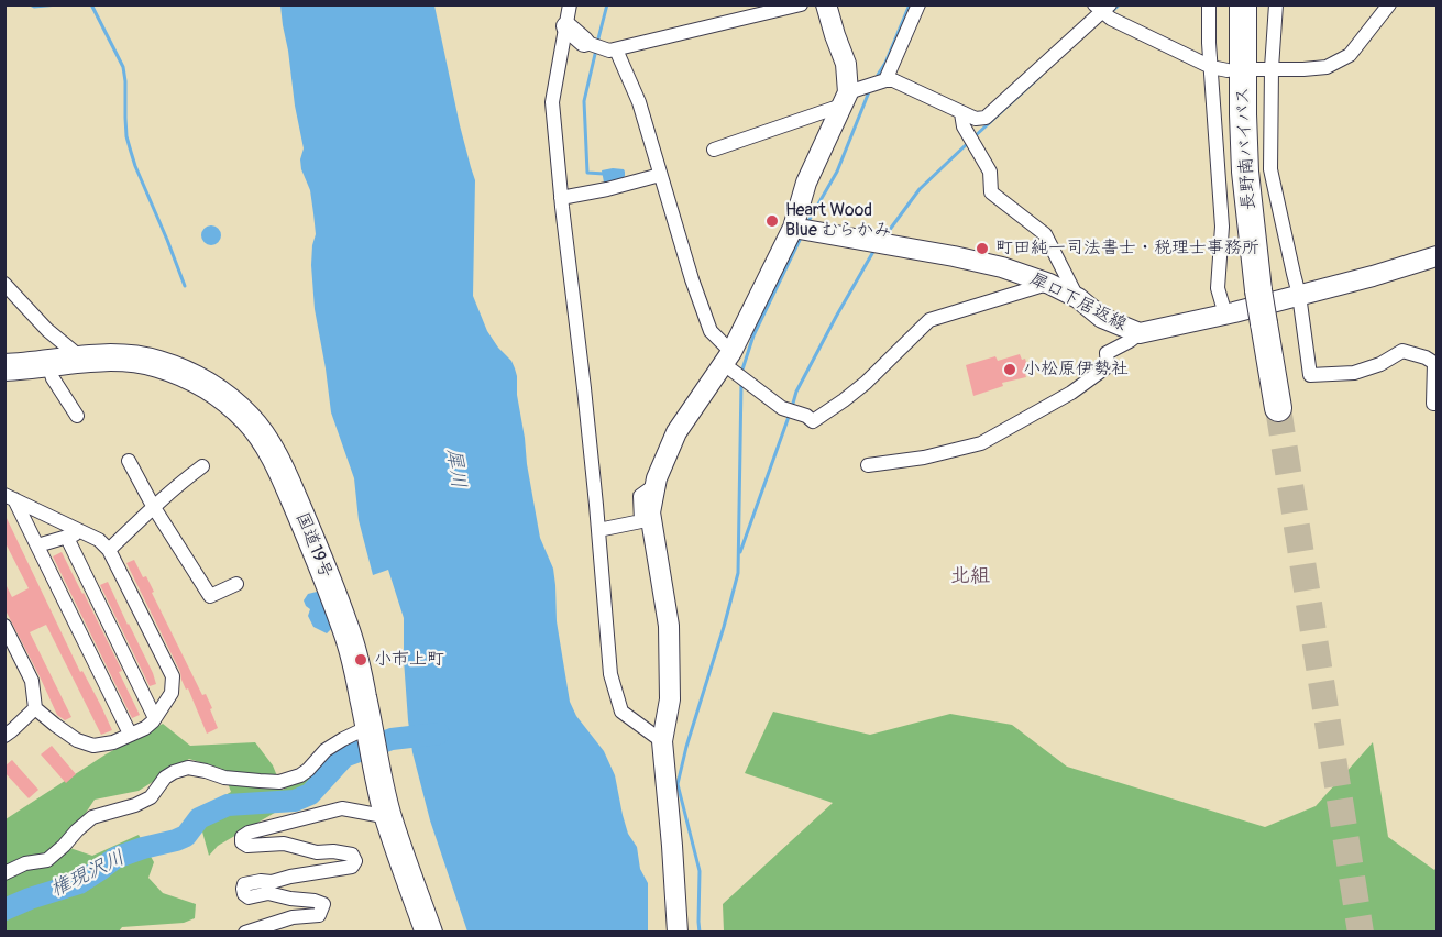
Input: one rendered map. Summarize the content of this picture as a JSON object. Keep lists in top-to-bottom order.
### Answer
{
  "streets": {
    "highway": ["長野南バイパス", "国道19号"],
    "main road": ["犀口下居返線"]
  },
  "districts": ["北組"],
  "water": ["犀川", "権現沢川"],
  "places": [
    "Heart Wood Blue むらかみ",
    "町田純一司法書士・税理士事務所",
    "小松原伊勢社",
    "小市上町"
  ]
}
